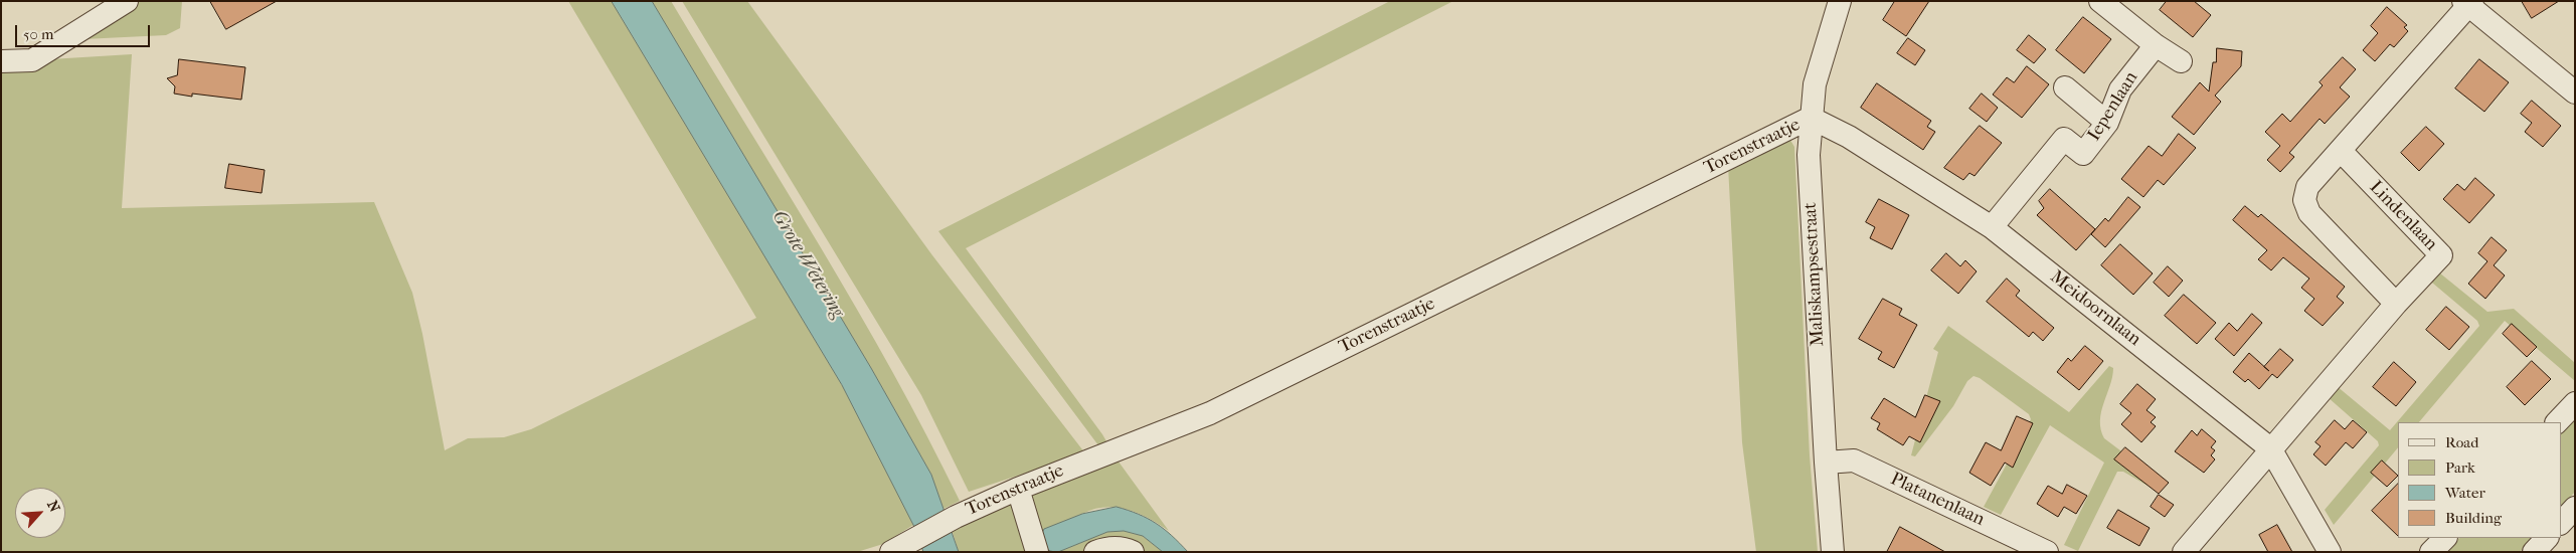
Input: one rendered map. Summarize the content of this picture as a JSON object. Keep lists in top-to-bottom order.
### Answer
{
  "streets": {
    "street": [
      "Iepenlaan",
      "Torenstraatje",
      "Lindenlaan",
      "Maliskampsestraat",
      "Meidoornlaan",
      "Platanenlaan"
    ]
  },
  "crossings": [
    ["Iepenlaan", "Meidoornlaan"],
    ["Torenstraatje", "Maliskampsestraat"],
    ["Torenstraatje", "Meidoornlaan"],
    ["Lindenlaan", "Meidoornlaan"],
    ["Maliskampsestraat", "Meidoornlaan"],
    ["Maliskampsestraat", "Platanenlaan"]
  ],
  "water": ["Grote Wetering"],
  "legend": [
    "Road",
    "Park",
    "Water",
    "Building"
  ],
  "scale_bar": "50 m",
  "north": "top right"
}
